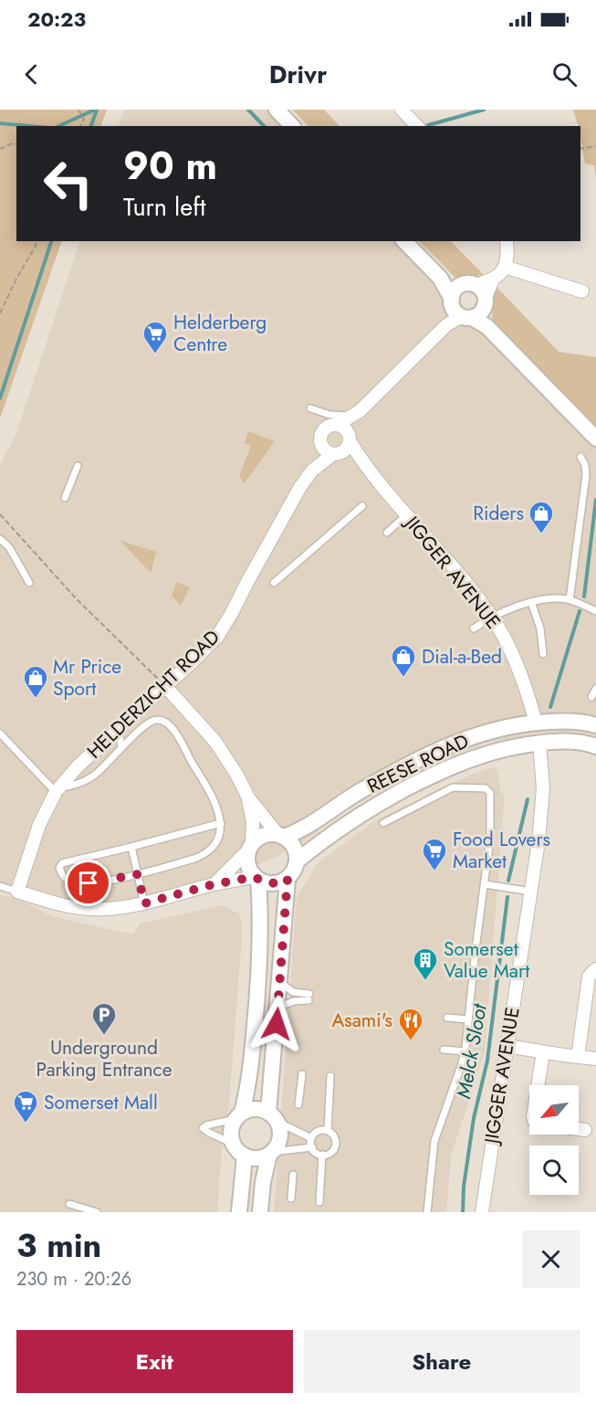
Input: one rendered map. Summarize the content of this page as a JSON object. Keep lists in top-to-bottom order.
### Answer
{
  "streets": {
    "street": ["JIGGER AVENUE", "HELDERZICHT ROAD", "REESE ROAD"]
  },
  "crossings": [
    ["JIGGER AVENUE", "HELDERZICHT ROAD"],
    ["JIGGER AVENUE", "REESE ROAD"]
  ],
  "water": ["Melck Sloot"],
  "places": {
    "supermarket": ["Helderberg Centre", "Food Lovers Market", "Somerset Mall"],
    "shop": ["Riders", "Dial-a-Bed", "Mr Price Sport"],
    "building": ["Somerset Value Mart"],
    "parking": ["Underground Parking Entrance"],
    "restaurant": ["Asami's"]
  },
  "north": "bottom left",
  "page": {
    "status": "20:23",
    "header": "Drivr",
    "turn": ["90 m", "Turn left"],
    "heading": ["3 min", "230 m · 20:26"],
    "buttons": ["Exit", "Share"]
  }
}
